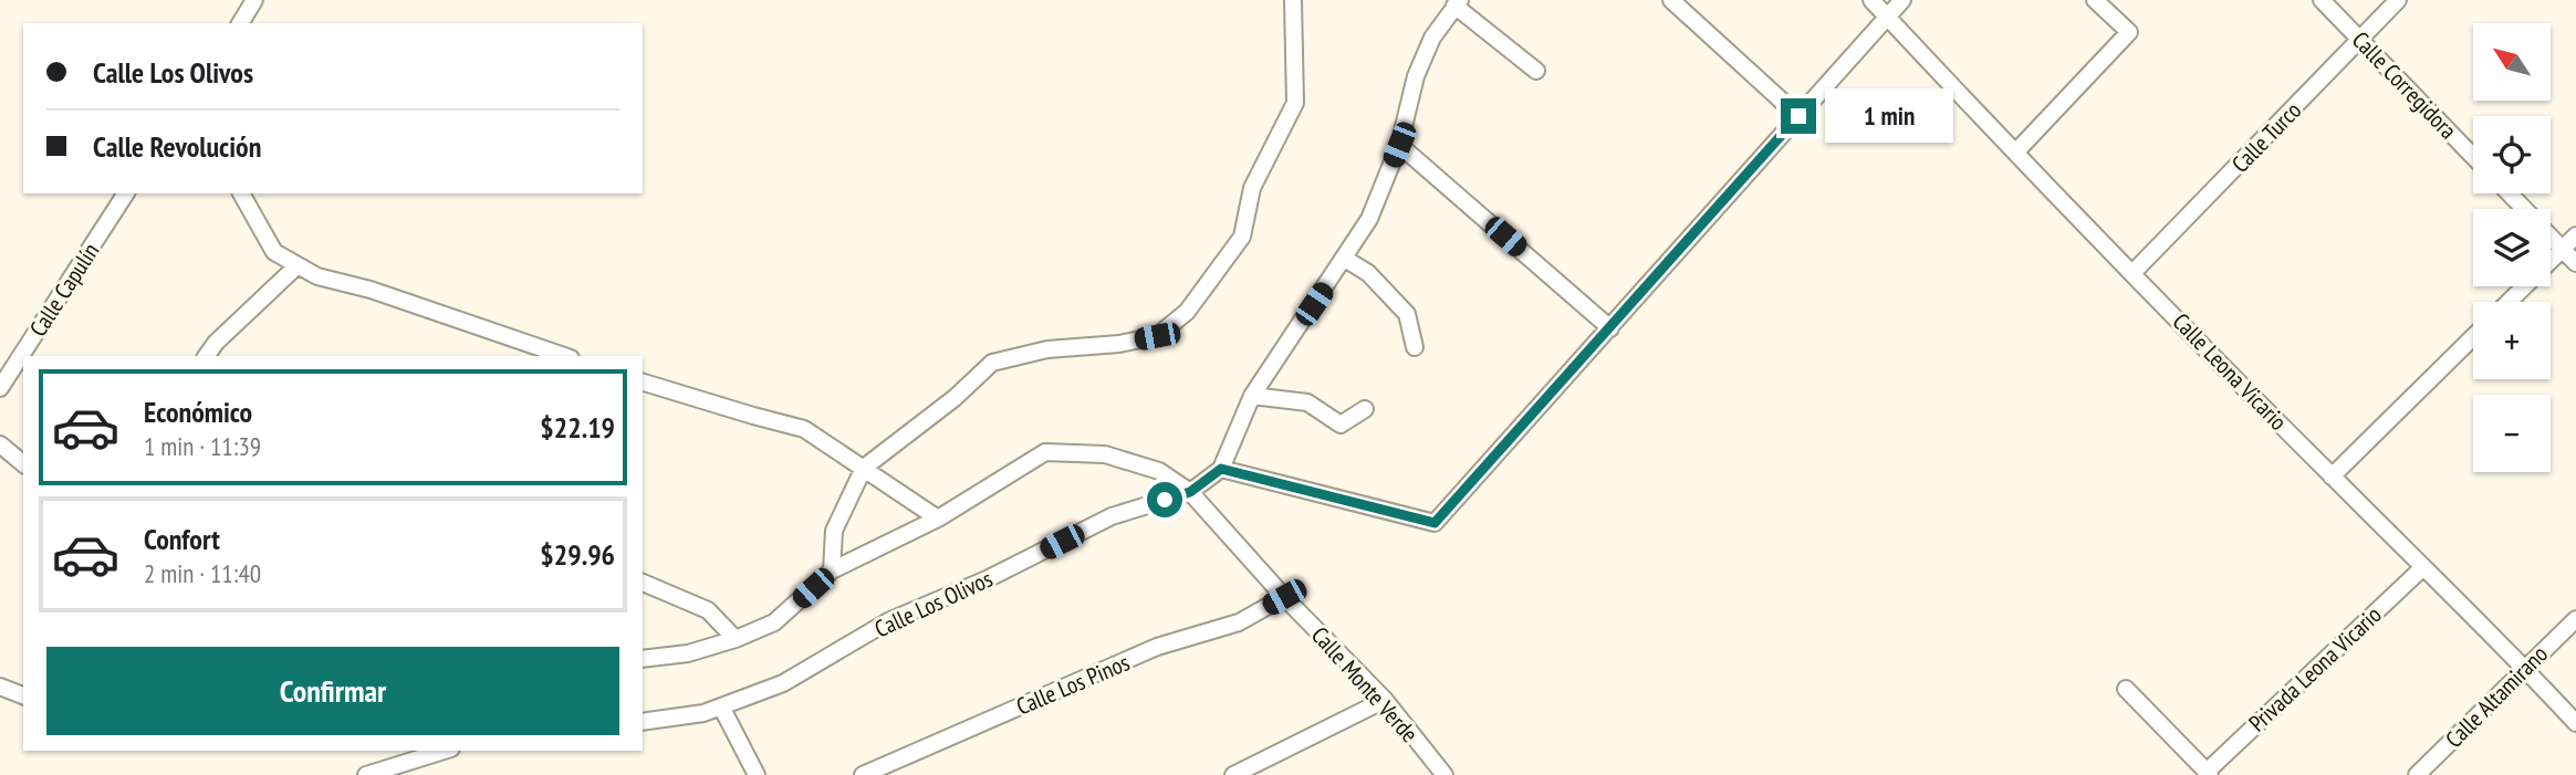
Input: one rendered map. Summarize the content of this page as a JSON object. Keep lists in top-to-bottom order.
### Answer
{
  "streets": {
    "street": [
      "Calle Corregidora",
      "Calle Turco",
      "Calle Capulín",
      "Calle Leona Vicario",
      "Calle Los Olivos",
      "Privada Leona Vicario",
      "Calle Los Pinos",
      "Calle Monte Verde",
      "Calle Altamirano"
    ]
  },
  "crossings": [
    ["Calle Corregidora", "Calle Turco"],
    ["Calle Turco", "Calle Leona Vicario"],
    ["Calle Leona Vicario", "Privada Leona Vicario"],
    ["Calle Leona Vicario", "Calle Altamirano"],
    ["Calle Los Olivos", "Calle Monte Verde"],
    ["Calle Los Pinos", "Calle Monte Verde"]
  ],
  "north": "top left",
  "page": {
    "map_buttons": ["+", "−"],
    "banner": ["Calle Los Olivos", "Calle Revolución"],
    "bubble": "1 min",
    "list": [
      {
        "name": "Económico",
        "note": "1 min · 11:39",
        "value": "$22.19"
      },
      {
        "name": "Confort",
        "note": "2 min · 11:40",
        "value": "$29.96"
      }
    ],
    "buttons": "Confirmar"
  }
}
